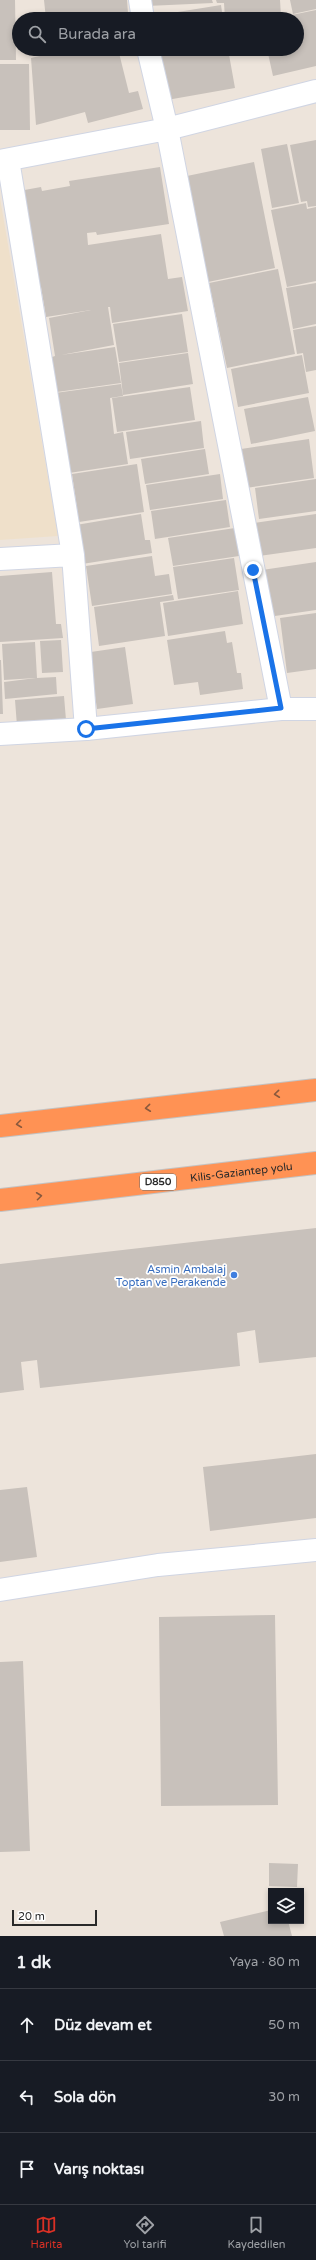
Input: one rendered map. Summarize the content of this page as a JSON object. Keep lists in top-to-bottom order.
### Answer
{
  "streets": {
    "highway": ["Kilis-Gaziantep yolu", "D850"]
  },
  "places": ["Asmin Ambalaj Toptan ve Perakende"],
  "scale_bar": "20 m",
  "page": {
    "search": "Burada ara",
    "scale": "20 m",
    "heading": ["1 dk", "Yaya · 80 m"],
    "list": [
      ["Düz devam et", "50 m"],
      ["Sola dön", "30 m"],
      "Varış noktası"
    ],
    "nav": ["Harita", "Yol tarifi", "Kaydedilen"]
  }
}
